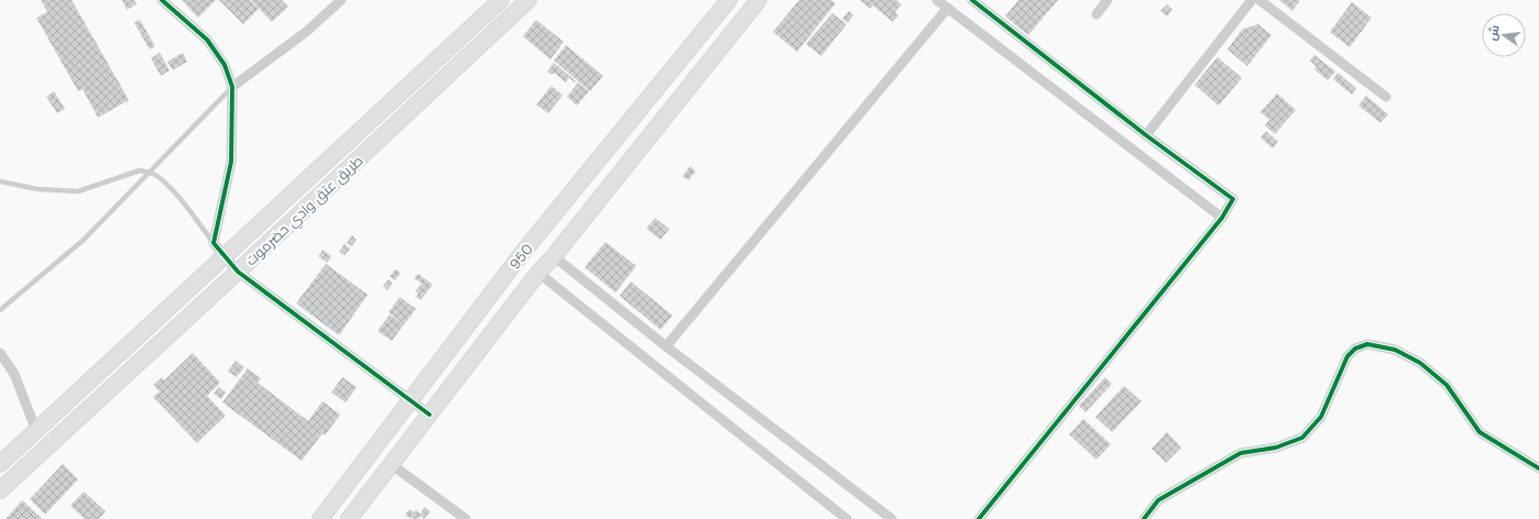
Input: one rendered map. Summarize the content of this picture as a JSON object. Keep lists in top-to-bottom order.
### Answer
{
  "streets": {
    "main road": ["طريق عتق وادي حضرموت", "950"]
  },
  "north": "left"
}
